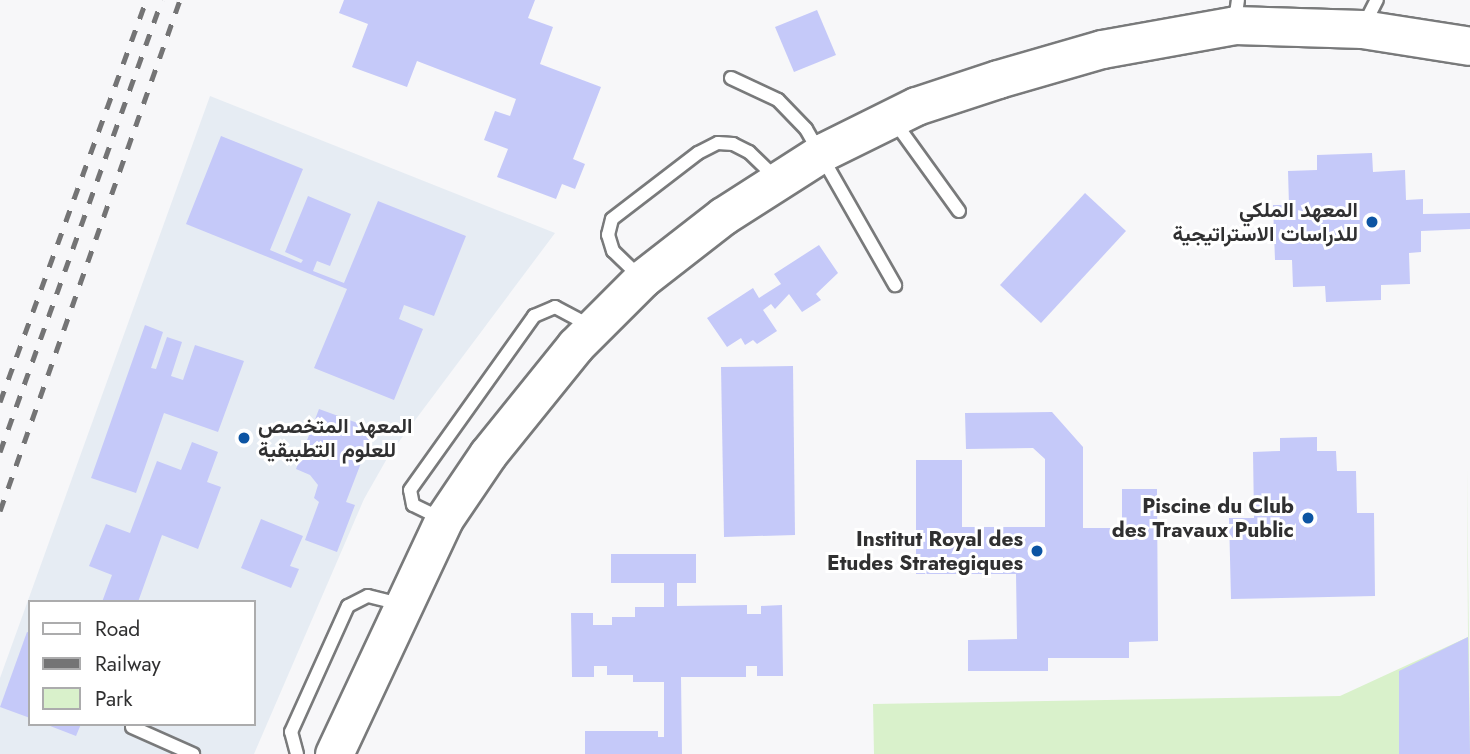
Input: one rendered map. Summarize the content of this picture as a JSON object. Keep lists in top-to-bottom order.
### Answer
{
  "places": [
    "المعهد الملكي للدراسات الاستراتيجية",
    "المعهد المتخصص للعلوم التطبيقية",
    "Piscine du Club des Travaux Public",
    "Institut Royal des Etudes Strategiques"
  ],
  "legend": ["Road", "Railway", "Park"]
}
